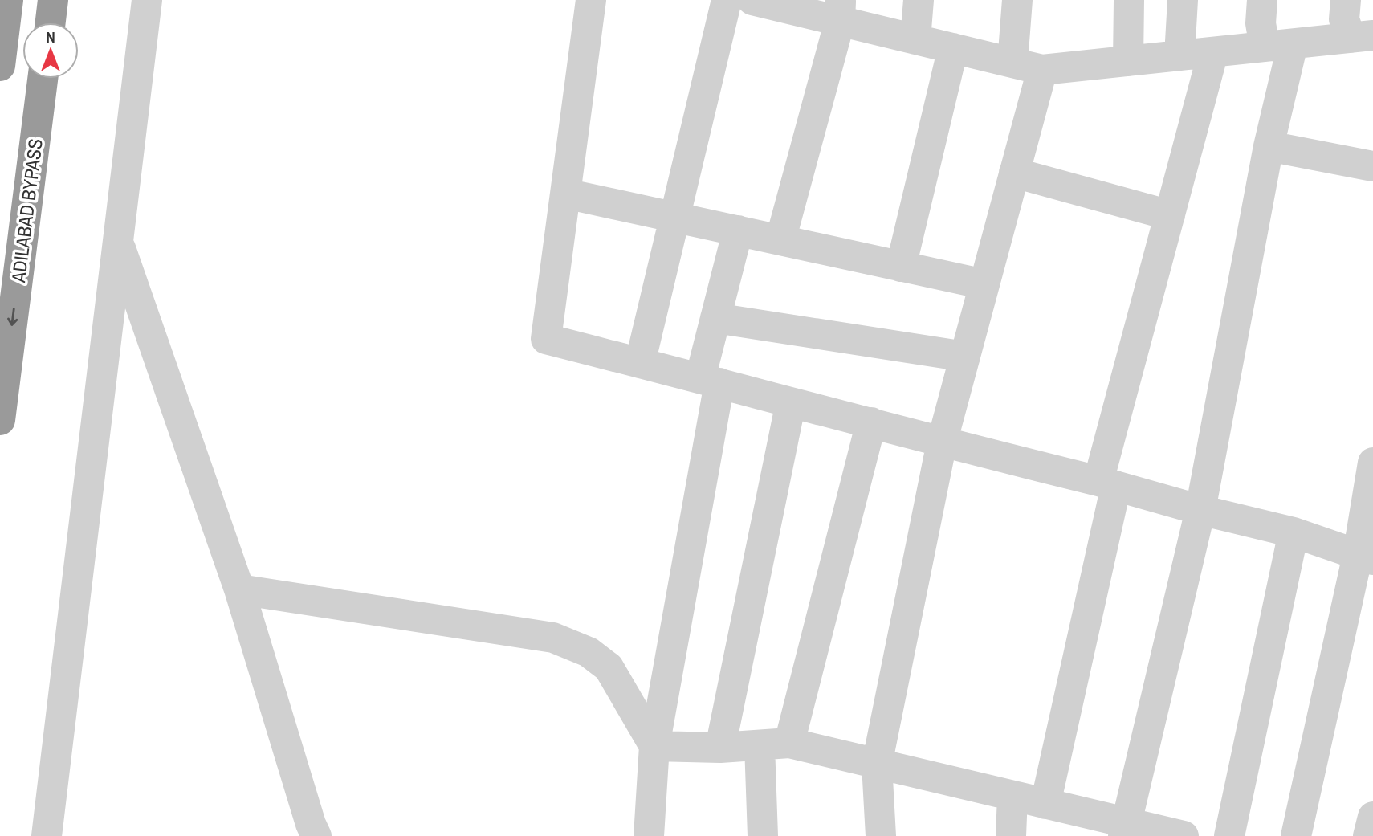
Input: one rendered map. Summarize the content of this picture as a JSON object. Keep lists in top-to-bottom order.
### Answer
{
  "streets": {
    "highway": ["ADILABAD BYPASS"]
  },
  "one_way": ["ADILABAD BYPASS"],
  "north": "top"
}
